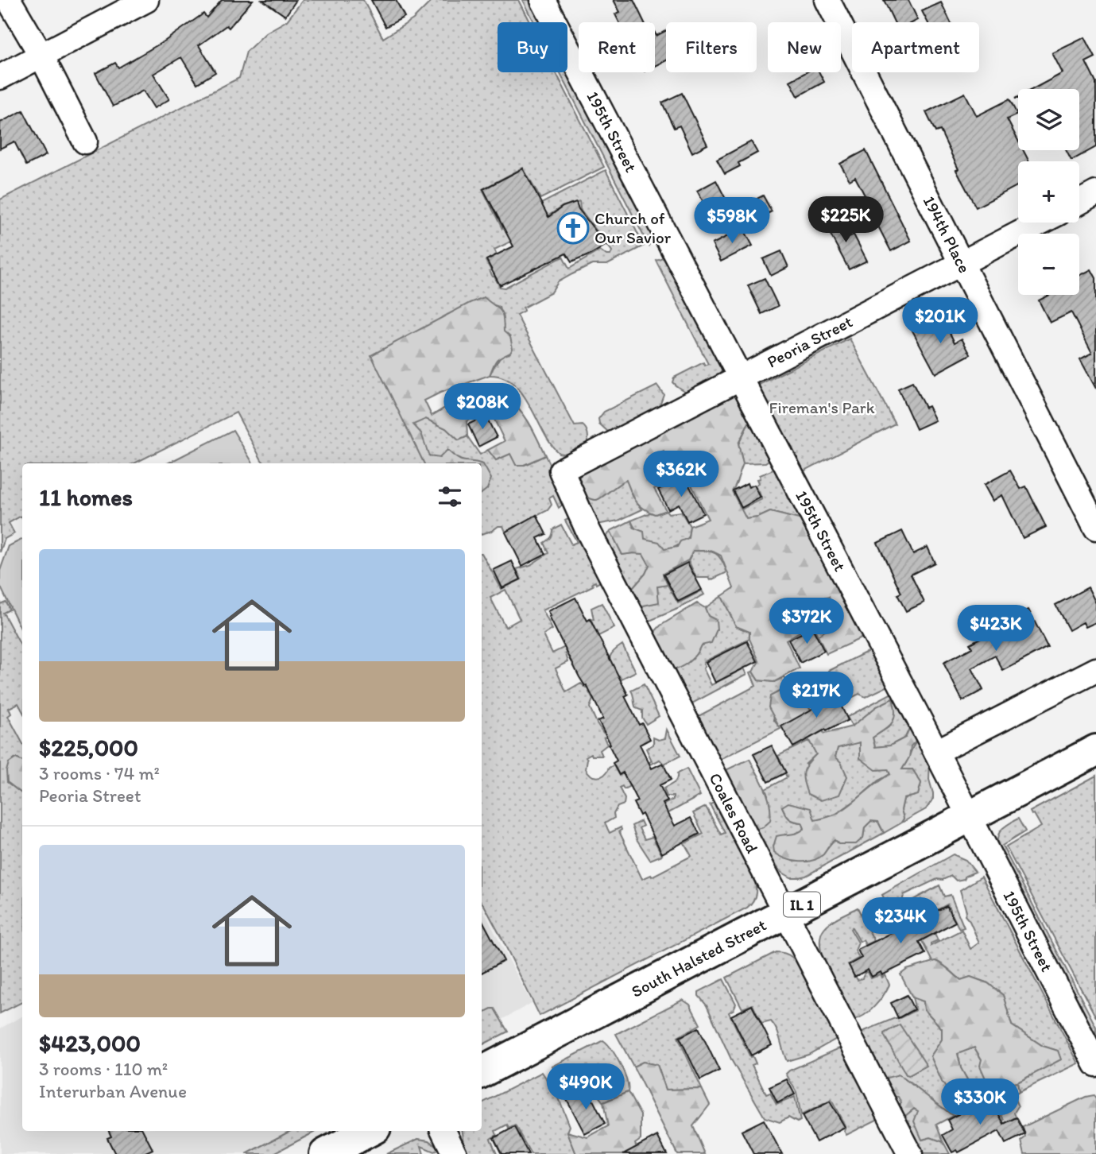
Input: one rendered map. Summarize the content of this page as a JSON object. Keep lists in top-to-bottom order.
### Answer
{
  "streets": {
    "main road": ["IL 1", "South Halsted Street"],
    "street": [
      "195th Street",
      "194th Place",
      "Peoria Street",
      "Coales Road"
    ]
  },
  "crossings": [
    ["195th Street", "Peoria Street"],
    ["195th Street", "South Halsted Street"],
    ["194th Place", "Peoria Street"],
    ["Peoria Street", "Coales Road"],
    ["Coales Road", "South Halsted Street"]
  ],
  "parks": ["Fireman's Park"],
  "places": {
    "church": ["Church of Our Savior"]
  },
  "page": {
    "chip": [
      "Buy",
      "Rent",
      "Filters",
      "New",
      "Apartment"
    ],
    "map_buttons": ["+", "−"],
    "price": [
      "$225K",
      "$598K",
      "$201K",
      "$208K",
      "$362K",
      "$372K",
      "$423K",
      "$217K",
      "$234K",
      "$490K",
      "$330K"
    ],
    "heading": "11 homes",
    "list": [
      {
        "name": "$225,000",
        "note": "3 rooms · 74 m² · Peoria Street"
      },
      {
        "name": "$423,000",
        "note": "3 rooms · 110 m² · Interurban Avenue"
      }
    ]
  }
}
